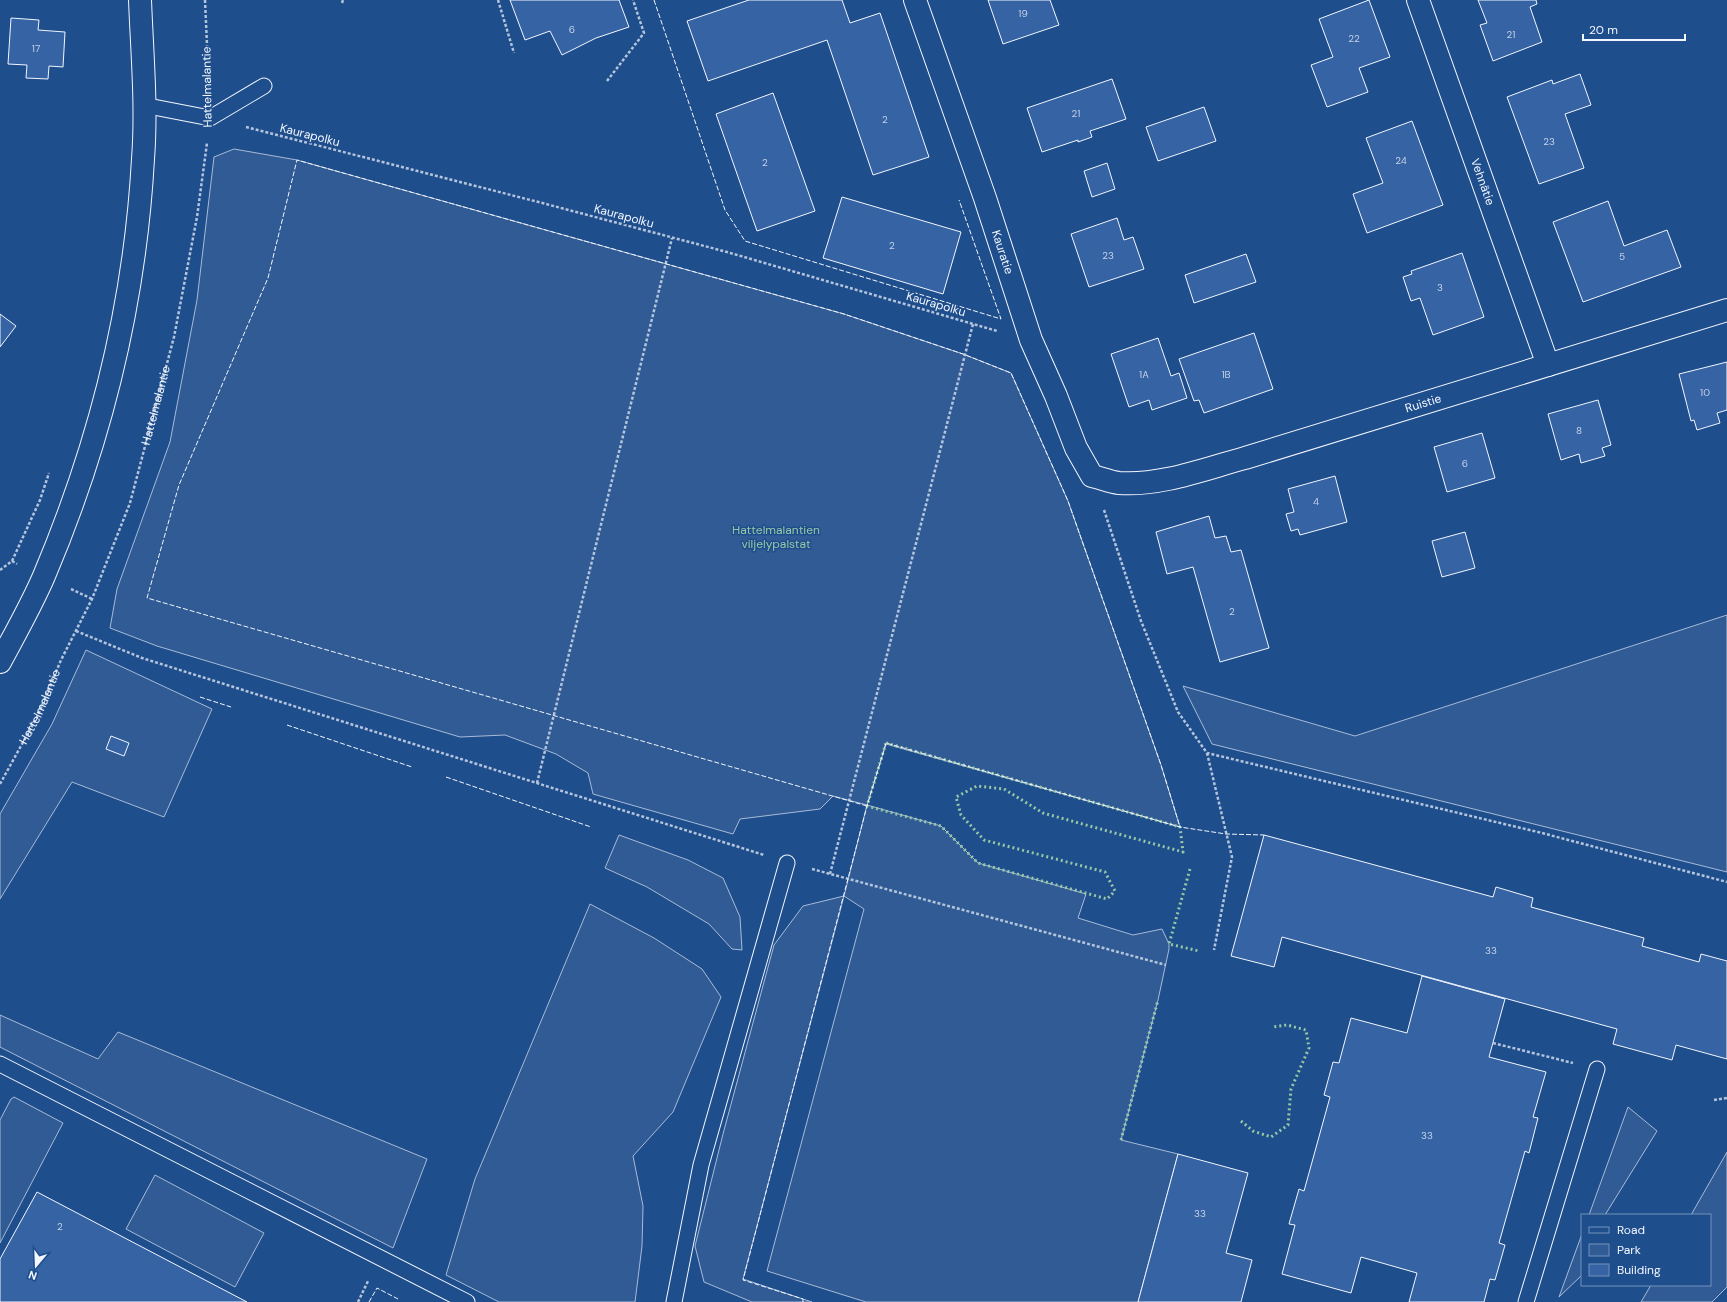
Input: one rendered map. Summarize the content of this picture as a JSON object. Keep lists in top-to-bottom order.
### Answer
{
  "streets": {
    "street": ["Vehnätie", "Kauratie", "Ruistie"],
    "path": ["Hattelmalantie", "Kaurapolku"]
  },
  "crossings": [
    ["Hattelmalantie", "Kaurapolku"],
    ["Kaurapolku", "Kauratie"],
    ["Vehnätie", "Ruistie"],
    ["Kauratie", "Ruistie"]
  ],
  "parks": ["Hattelmalantien viljelypalstat"],
  "house_numbers": [
    "19",
    "6",
    "21",
    "22",
    "17",
    "21",
    "2",
    "23",
    "24",
    "2",
    "2",
    "23",
    "5",
    "3",
    "1A",
    "1B",
    "10",
    "8",
    "6",
    "4",
    "2",
    "33",
    "33",
    "33",
    "2"
  ],
  "legend": ["Road", "Park", "Building"],
  "scale_bar": "20 m",
  "north": "bottom"
}
